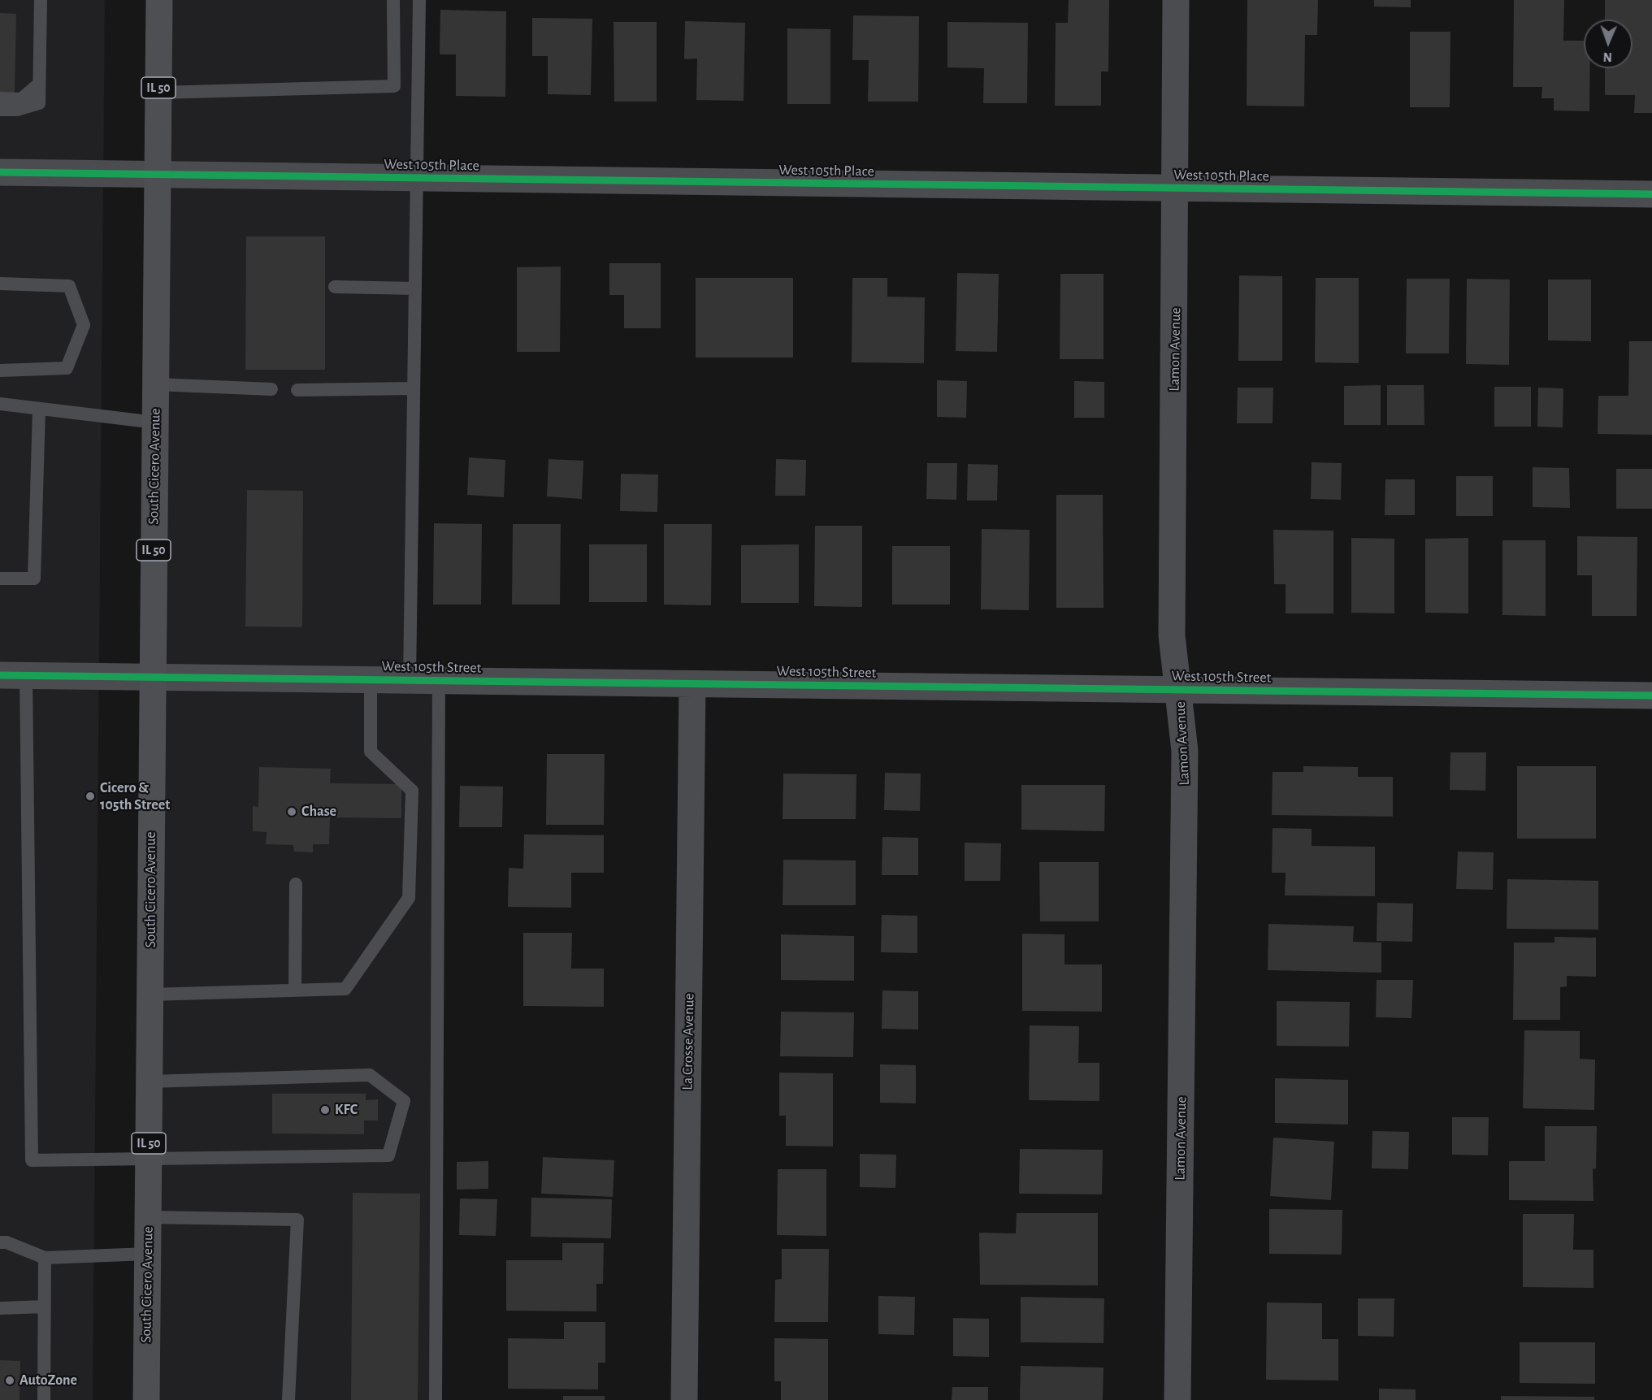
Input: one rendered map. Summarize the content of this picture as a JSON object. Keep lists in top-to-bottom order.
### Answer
{
  "streets": {
    "main road": ["IL 50", "South Cicero Avenue"],
    "street": [
      "West 105th Place",
      "Lamon Avenue",
      "West 105th Street",
      "La Crosse Avenue"
    ]
  },
  "crossings": [
    ["West 105th Place", "Lamon Avenue"],
    ["West 105th Place", "South Cicero Avenue"],
    ["Lamon Avenue", "West 105th Street"],
    ["South Cicero Avenue", "West 105th Street"],
    ["West 105th Street", "La Crosse Avenue"]
  ],
  "places": [
    "Cicero & 105th Street",
    "Chase",
    "KFC",
    "AutoZone"
  ],
  "north": "bottom"
}
